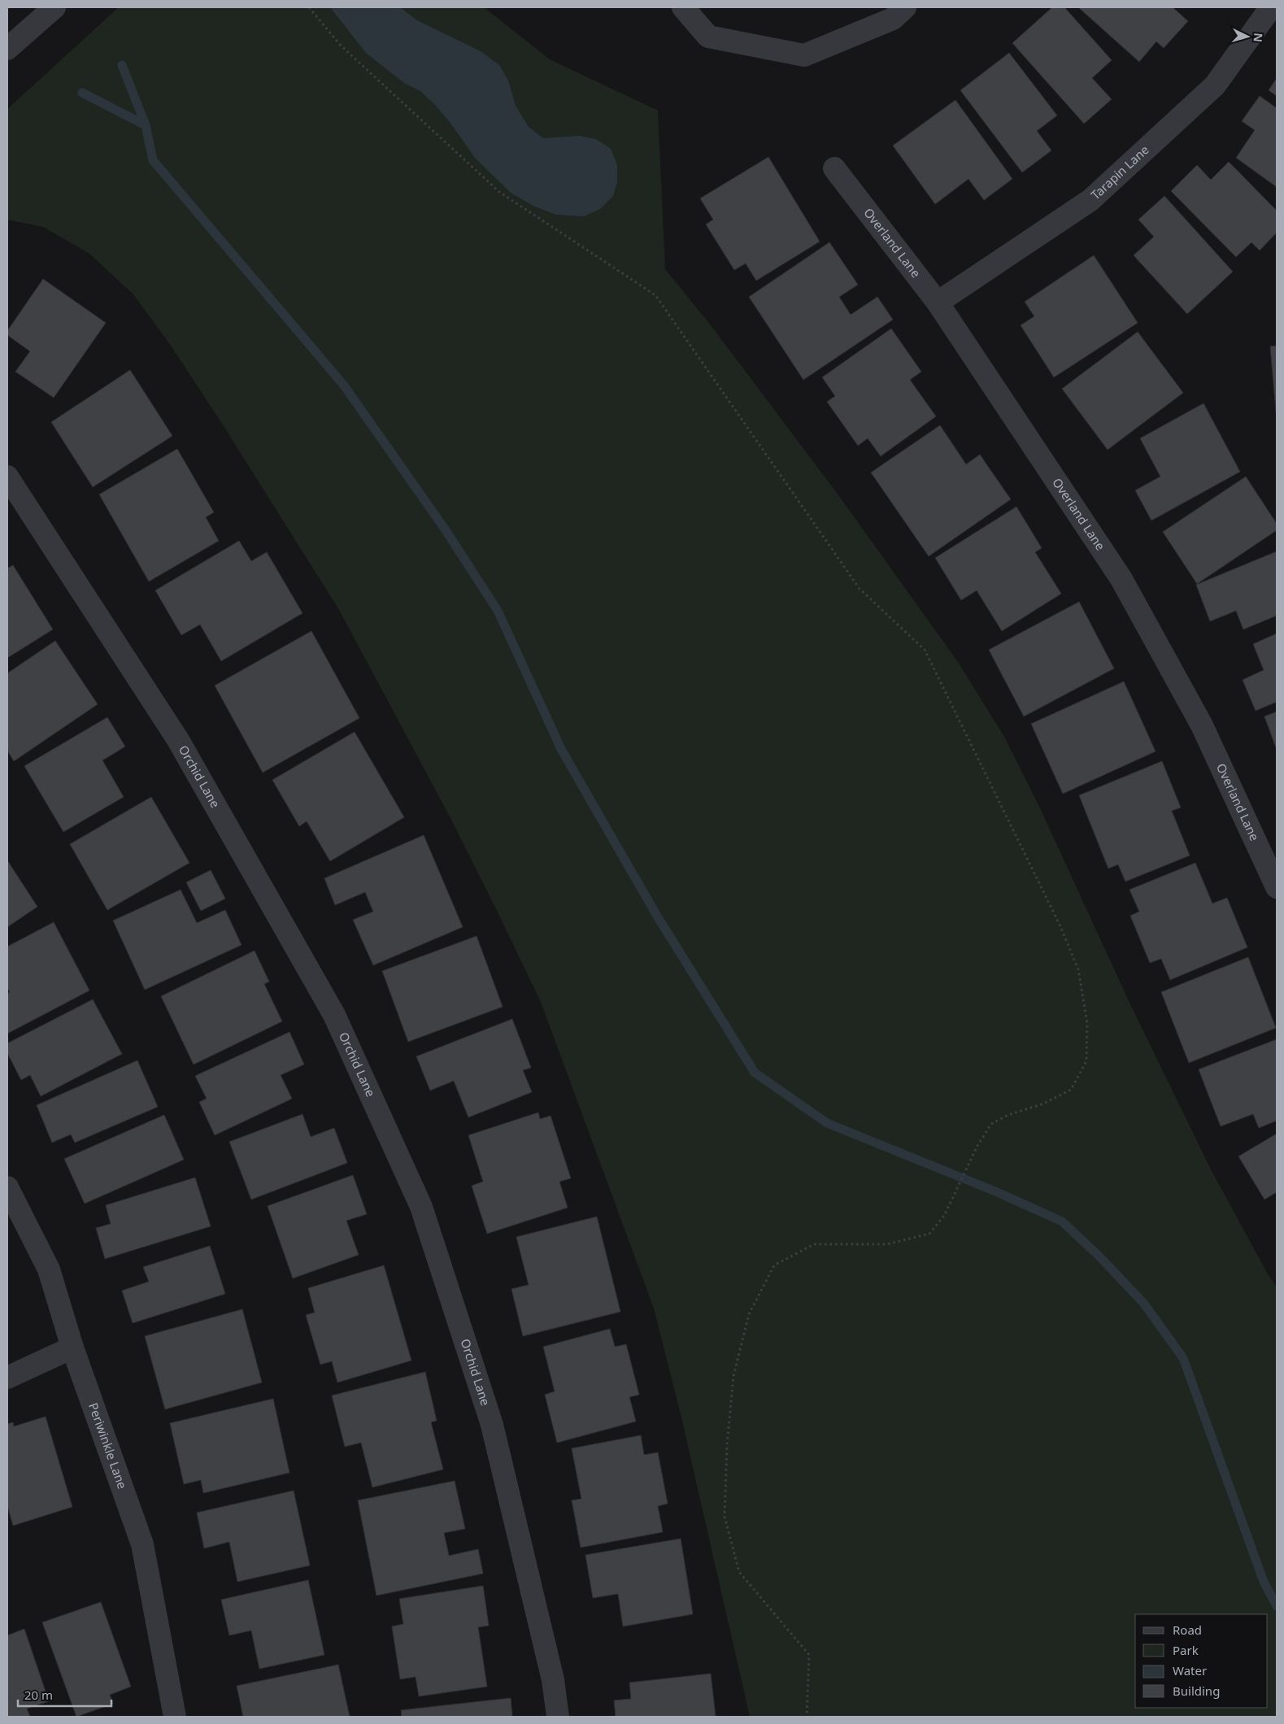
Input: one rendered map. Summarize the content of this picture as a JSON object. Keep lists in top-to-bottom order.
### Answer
{
  "streets": {
    "street": [
      "Tarapin Lane",
      "Overland Lane",
      "Orchid Lane",
      "Periwinkle Lane"
    ]
  },
  "crossings": [
    ["Tarapin Lane", "Overland Lane"]
  ],
  "legend": [
    "Road",
    "Park",
    "Water",
    "Building"
  ],
  "scale_bar": "20 m",
  "north": "right"
}
